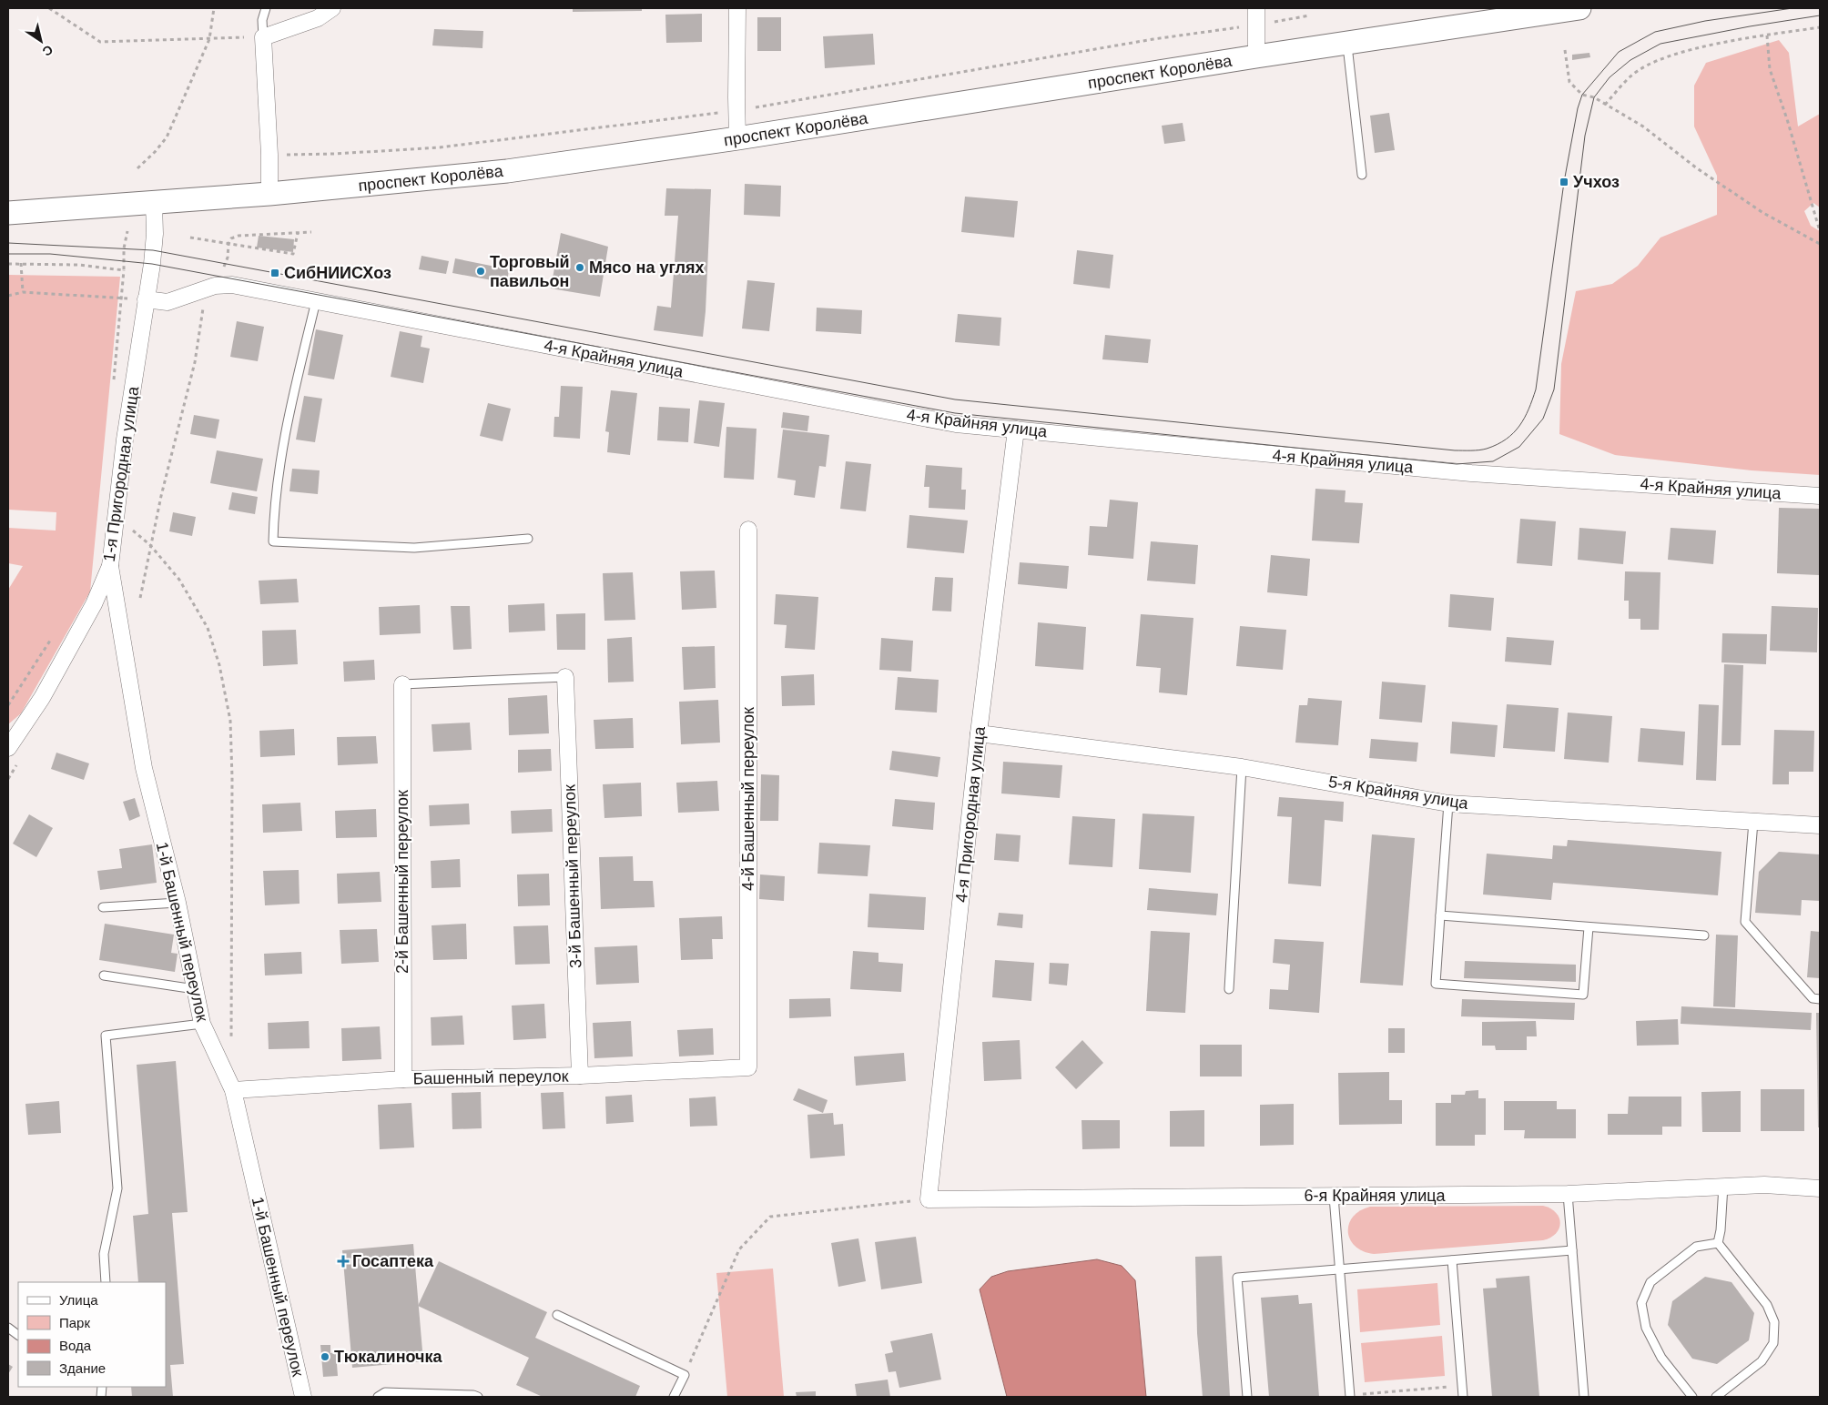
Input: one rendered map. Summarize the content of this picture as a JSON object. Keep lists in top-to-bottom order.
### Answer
{
  "streets": {
    "main road": ["проспект Королёва"],
    "street": [
      "4-я Крайняя улица",
      "1-я Пригородная улица",
      "5-я Крайняя улица",
      "4-й Башенный переулок",
      "4-я Пригородная улица",
      "3-й Башенный переулок",
      "2-й Башенный переулок",
      "1-й Башенный переулок",
      "Башенный переулок",
      "6-я Крайняя улица"
    ]
  },
  "crossings": [
    ["проспект Королёва", "1-я Пригородная улица"],
    ["4-я Крайняя улица", "1-я Пригородная улица"],
    ["4-я Крайняя улица", "4-я Пригородная улица"],
    ["1-я Пригородная улица", "1-й Башенный переулок"],
    ["5-я Крайняя улица", "4-я Пригородная улица"],
    ["4-й Башенный переулок", "Башенный переулок"],
    ["4-я Пригородная улица", "6-я Крайняя улица"],
    ["3-й Башенный переулок", "Башенный переулок"],
    ["2-й Башенный переулок", "Башенный переулок"],
    ["1-й Башенный переулок", "Башенный переулок"]
  ],
  "places": {
    "transit": ["Учхоз", "СибНИИСХоз"],
    "other": ["Мясо на углях", "Торговый павильон", "Тюкалиночка"],
    "health": ["Госаптека"]
  },
  "legend": [
    "Улица",
    "Парк",
    "Вода",
    "Здание"
  ],
  "north": "bottom right"
}
